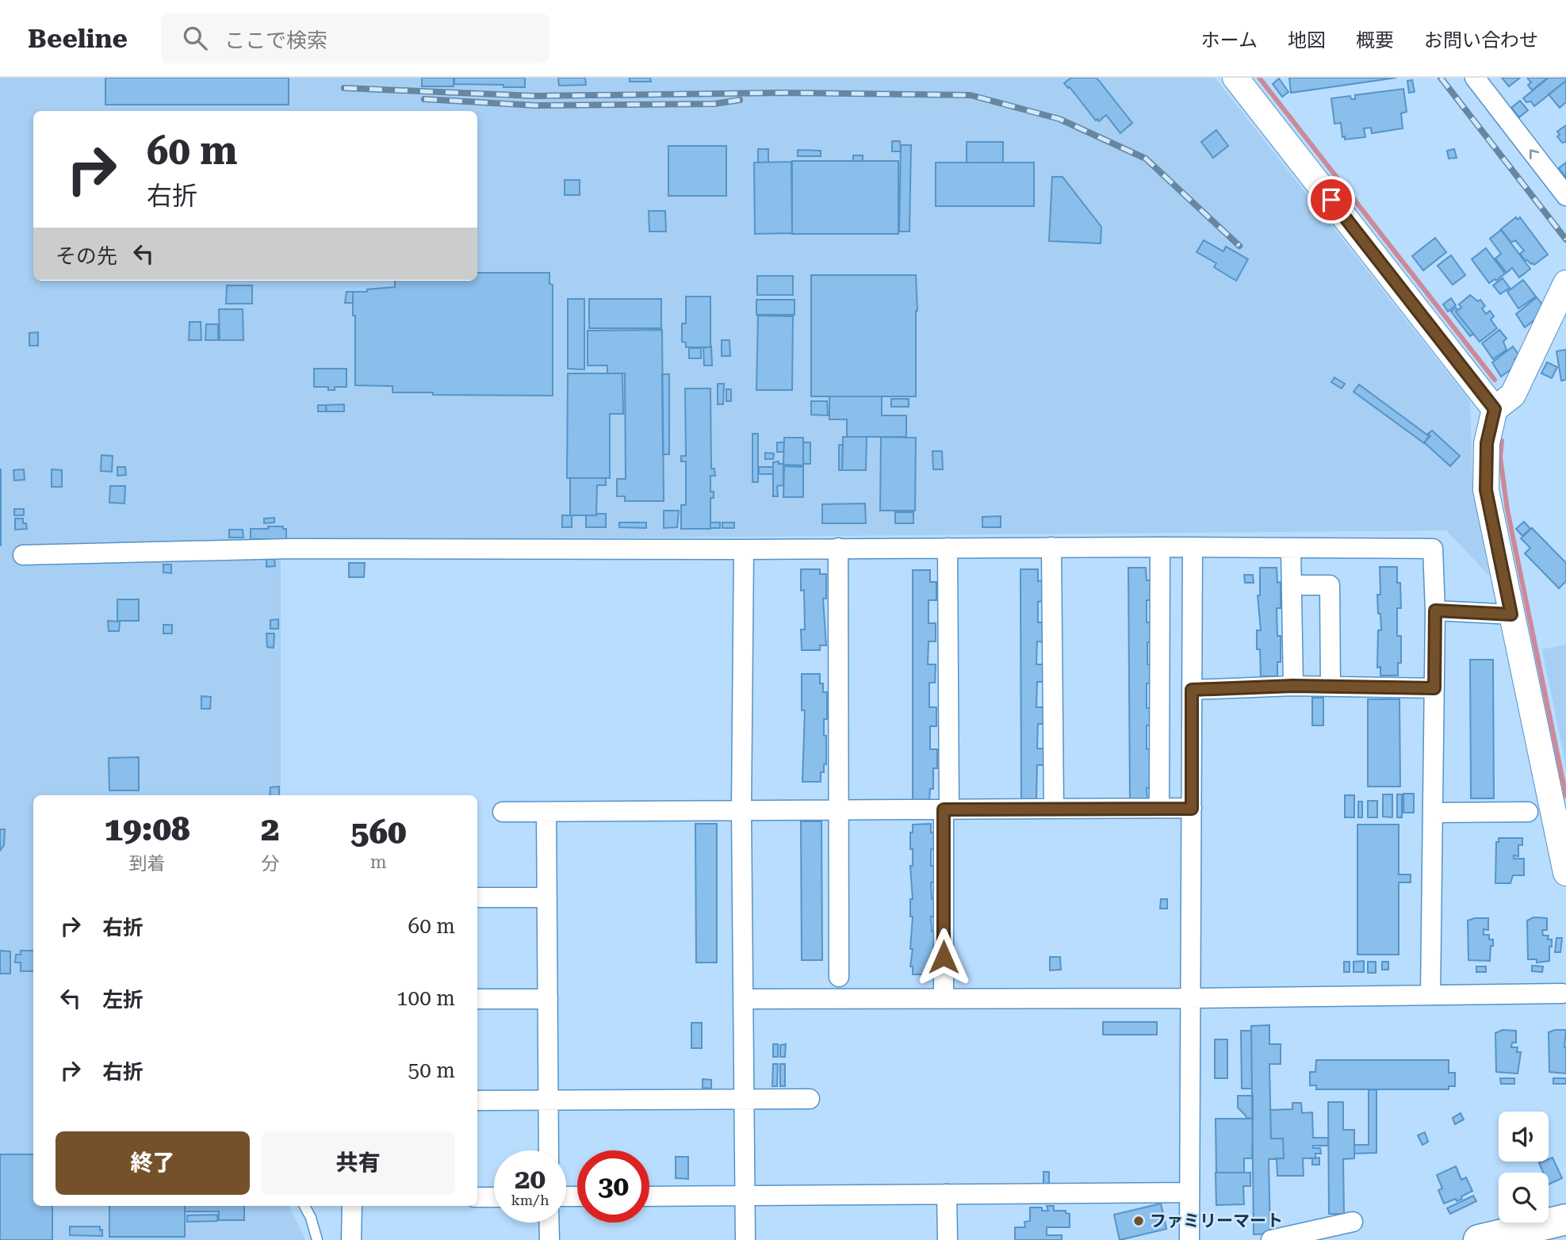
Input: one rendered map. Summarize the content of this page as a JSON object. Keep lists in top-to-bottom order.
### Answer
{
  "places": ["ファミリーマート"],
  "page": {
    "header": "Beeline",
    "search": "ここで検索",
    "nav": [
      "ホーム",
      "地図",
      "概要",
      "お問い合わせ"
    ],
    "turn": ["60 m", "右折"],
    "then": "その先",
    "eta": [
      "19:08",
      "到着",
      "2",
      "分",
      "560",
      "m"
    ],
    "list": [
      {
        "name": "右折",
        "value": "60 m"
      },
      {
        "name": "左折",
        "value": "100 m"
      },
      {
        "name": "右折",
        "value": "50 m"
      }
    ],
    "buttons": ["終了", "共有"],
    "speed": "20 km/h",
    "limit": "30"
  }
}
